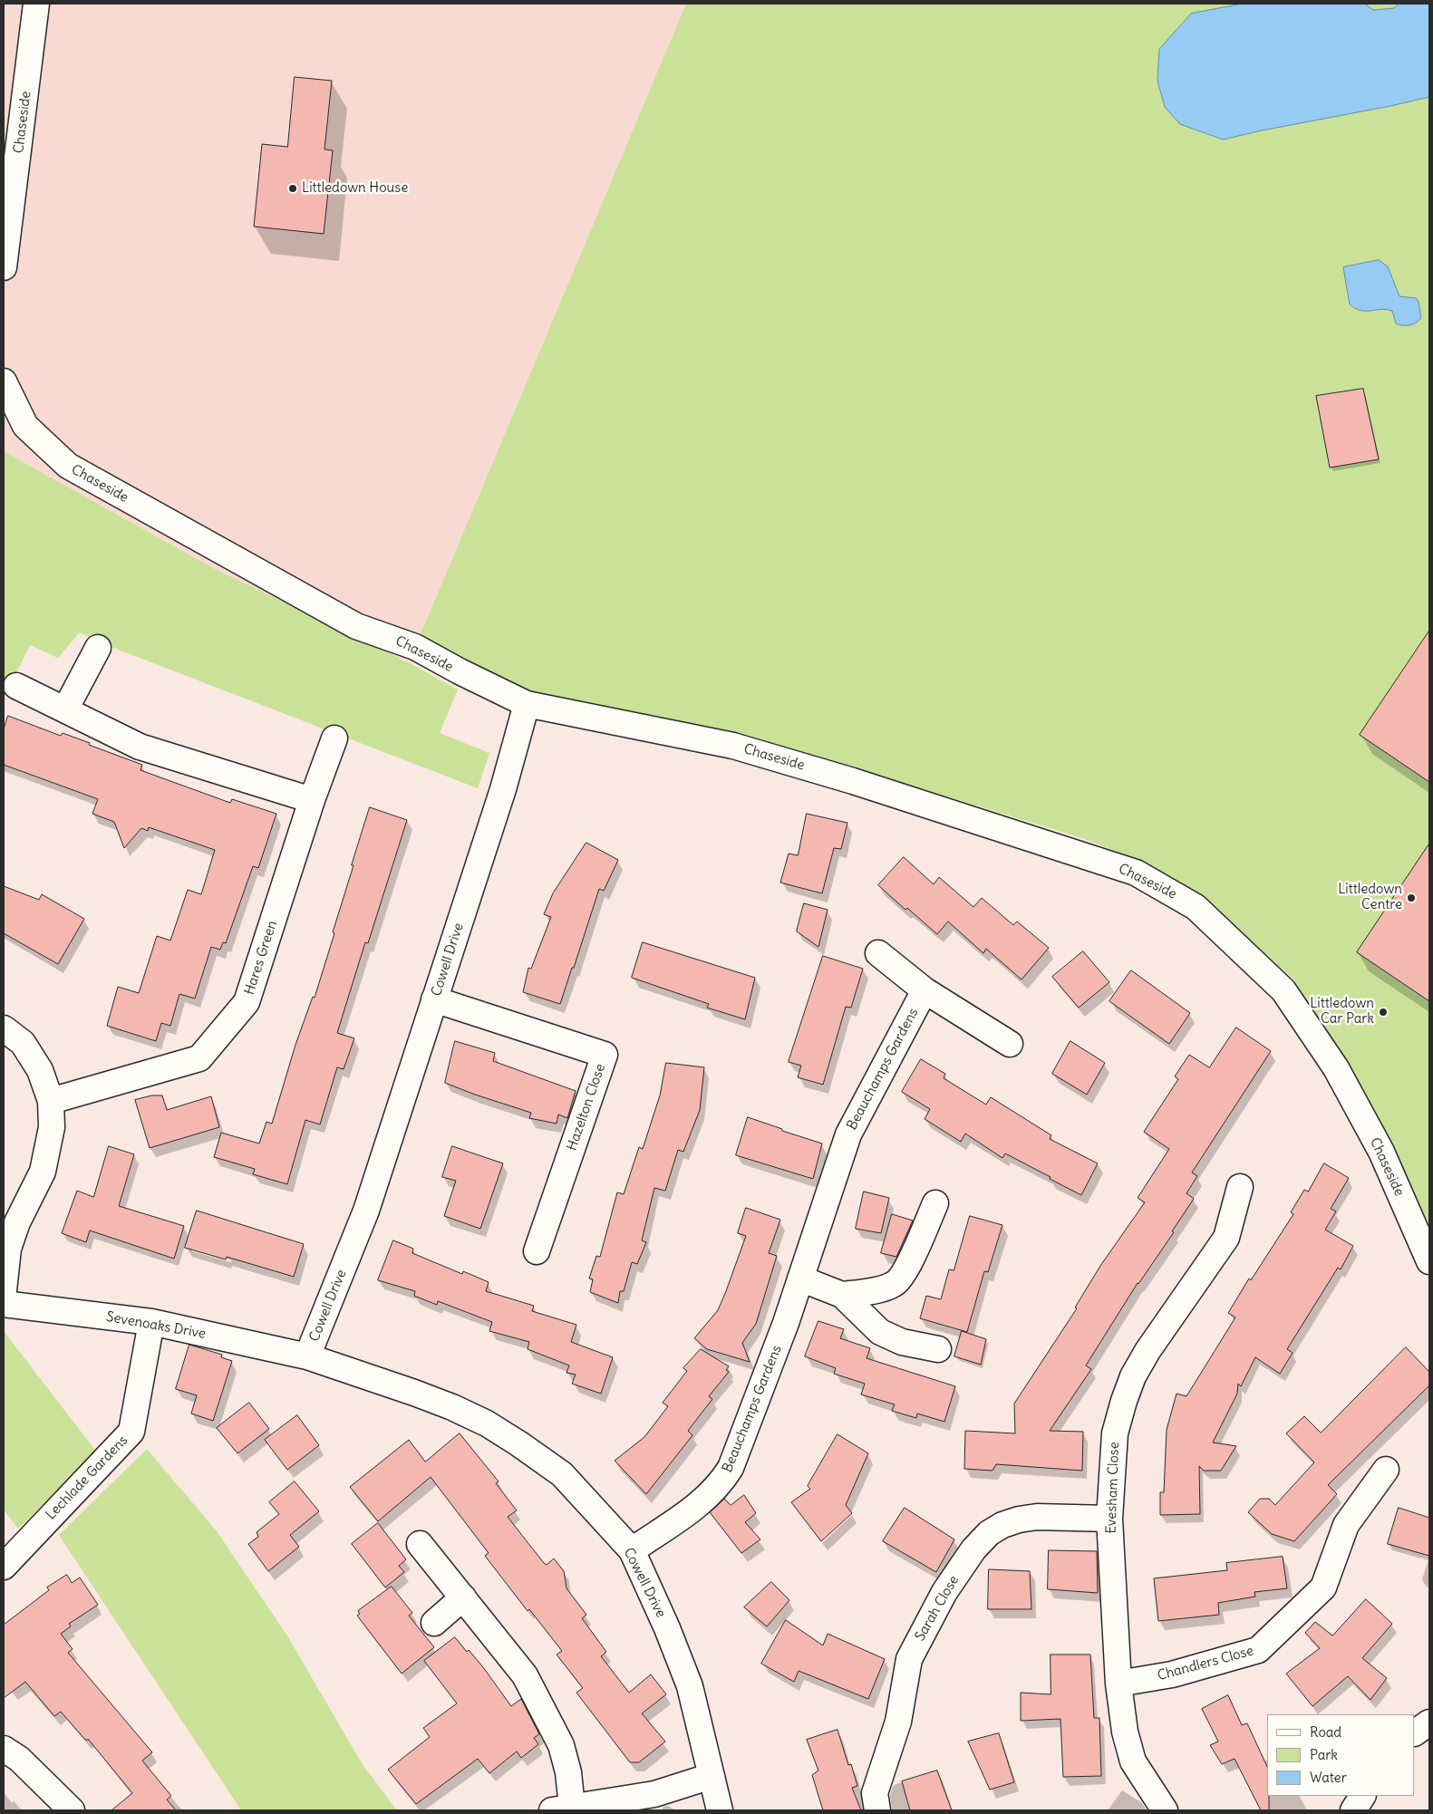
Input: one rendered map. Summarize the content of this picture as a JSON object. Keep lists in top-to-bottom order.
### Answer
{
  "streets": {
    "street": [
      "Chaseside",
      "Hares Green",
      "Cowell Drive",
      "Beauchamps Gardens",
      "Hazelton Close",
      "Sevenoaks Drive",
      "Lechlade Gardens",
      "Evesham Close",
      "Sarah Close",
      "Chandlers Close"
    ]
  },
  "crossings": [
    ["Chaseside", "Cowell Drive"],
    ["Cowell Drive", "Beauchamps Gardens"],
    ["Cowell Drive", "Hazelton Close"],
    ["Cowell Drive", "Sevenoaks Drive"],
    ["Sevenoaks Drive", "Lechlade Gardens"],
    ["Evesham Close", "Sarah Close"],
    ["Evesham Close", "Chandlers Close"]
  ],
  "places": ["Littledown House", "Littledown Centre", "Littledown Car Park"],
  "legend": ["Road", "Park", "Water"]
}
